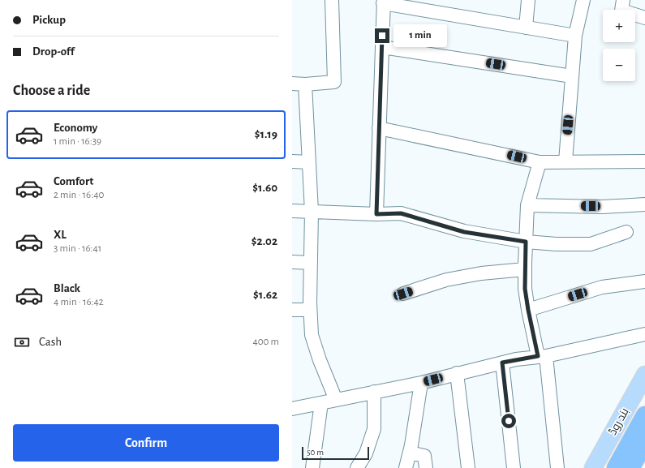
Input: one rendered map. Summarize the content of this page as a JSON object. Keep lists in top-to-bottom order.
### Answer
{
  "streets": {
    "main road": ["بند روڈ"]
  },
  "scale_bar": "50 m",
  "page": {
    "banner": ["Pickup", "Drop-off"],
    "map_buttons": ["+", "−"],
    "bubble": "1 min",
    "heading": "Choose a ride",
    "list": [
      {
        "name": "Economy",
        "note": "1 min · 16:39",
        "value": "$1.19"
      },
      {
        "name": "Comfort",
        "note": "2 min · 16:40",
        "value": "$1.60"
      },
      {
        "name": "XL",
        "note": "3 min · 16:41",
        "value": "$2.02"
      },
      {
        "name": "Black",
        "note": "4 min · 16:42",
        "value": "$1.62"
      }
    ],
    "pay": ["Cash", "400 m"],
    "buttons": "Confirm",
    "scale": "50 m"
  }
}
